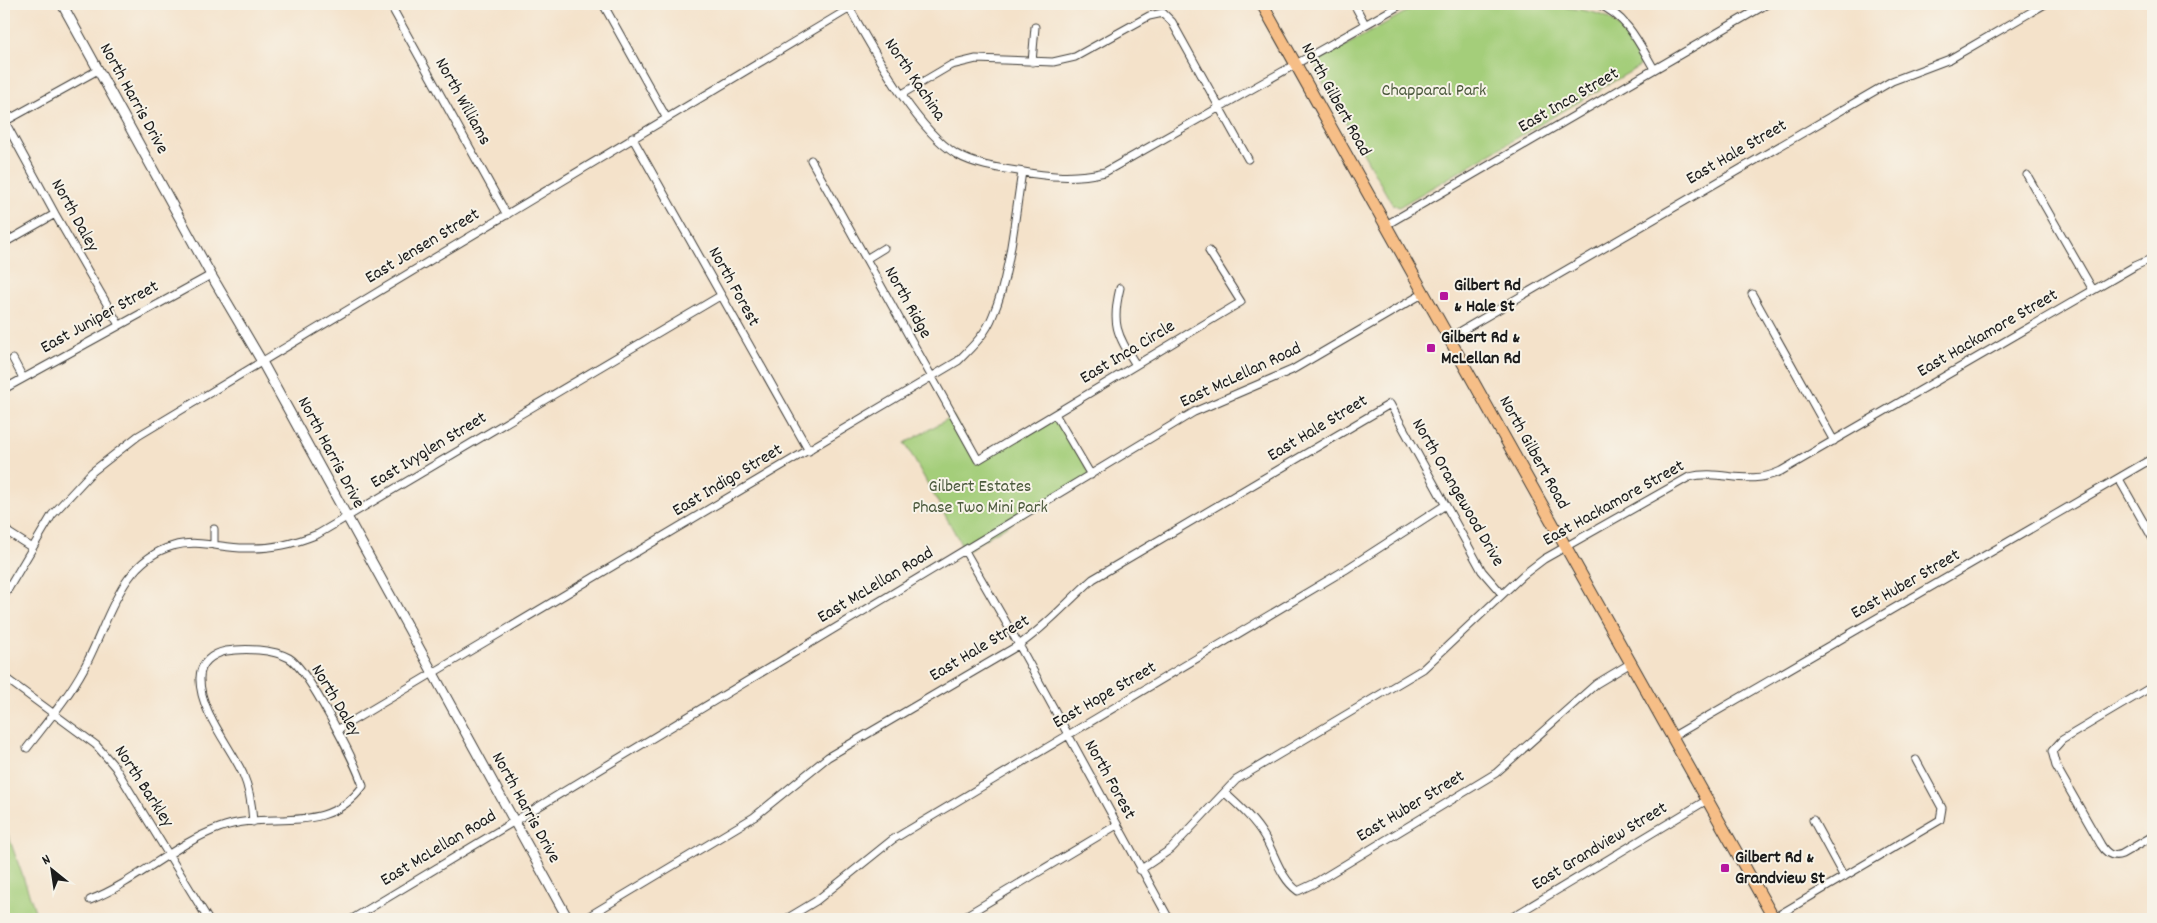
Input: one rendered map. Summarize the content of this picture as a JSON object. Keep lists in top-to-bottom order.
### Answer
{
  "streets": {
    "main road": ["North Gilbert Road"],
    "street": [
      "North Kachina",
      "North Harris Drive",
      "East Inca Street",
      "North Williams",
      "East Hale Street",
      "North Daley",
      "East Jensen Street",
      "North Forest",
      "North Ridge",
      "East Juniper Street",
      "East Hackamore Street",
      "East Inca Circle",
      "East McLellan Road",
      "East Ivyglen Street",
      "East Indigo Street",
      "North Orangewood Drive",
      "East Huber Street",
      "East Hope Street",
      "North Barkley",
      "East Grandview Street"
    ]
  },
  "crossings": [
    ["North Kachina", "North Gilbert Road"],
    ["North Kachina", "East Jensen Street"],
    ["North Kachina", "East Indigo Street"],
    ["North Harris Drive", "East Jensen Street"],
    ["North Harris Drive", "East Juniper Street"],
    ["North Harris Drive", "East McLellan Road"],
    ["North Harris Drive", "East Ivyglen Street"],
    ["North Harris Drive", "East Indigo Street"],
    ["North Gilbert Road", "East Inca Street"],
    ["North Gilbert Road", "East Hale Street"],
    ["North Gilbert Road", "East Hackamore Street"],
    ["North Gilbert Road", "East McLellan Road"],
    ["North Gilbert Road", "East Huber Street"],
    ["North Gilbert Road", "East Grandview Street"],
    ["North Williams", "East Jensen Street"],
    ["East Hale Street", "North Forest"],
    ["East Hale Street", "North Orangewood Drive"],
    ["North Daley", "East Juniper Street"],
    ["North Daley", "East Indigo Street"],
    ["East Jensen Street", "North Forest"],
    ["North Forest", "East Hackamore Street"],
    ["North Forest", "East McLellan Road"],
    ["North Forest", "East Ivyglen Street"],
    ["North Forest", "East Indigo Street"],
    ["North Forest", "East Hope Street"],
    ["North Ridge", "East Inca Circle"],
    ["North Ridge", "East Indigo Street"],
    ["East Hackamore Street", "North Orangewood Drive"],
    ["East Hackamore Street", "East Huber Street"],
    ["East Ivyglen Street", "North Barkley"],
    ["North Orangewood Drive", "East Hope Street"]
  ],
  "parks": ["Chapparal Park", "Gilbert Estates Phase Two Mini Park"],
  "places": {
    "transit": ["Gilbert Rd & Hale St", "Gilbert Rd & McLellan Rd", "Gilbert Rd & Grandview St"]
  },
  "north": "top left"
}
